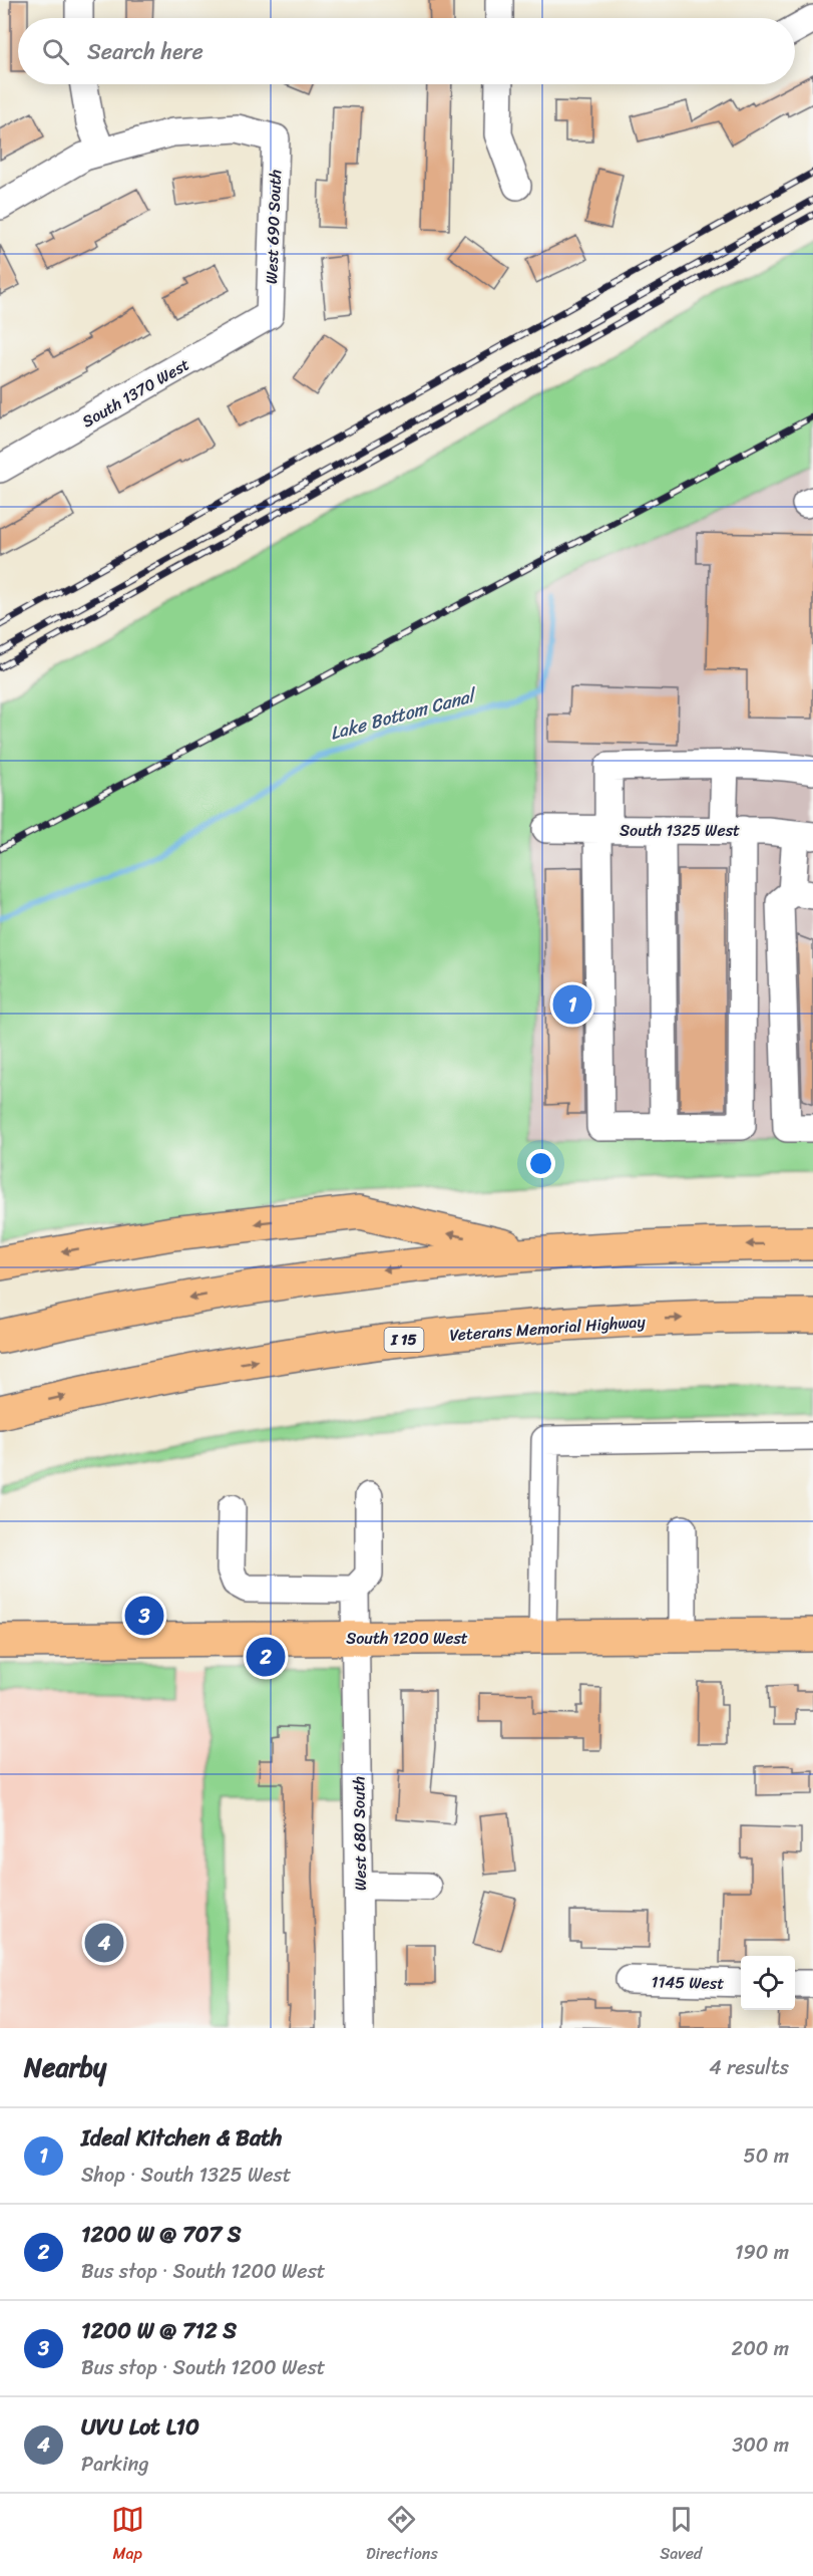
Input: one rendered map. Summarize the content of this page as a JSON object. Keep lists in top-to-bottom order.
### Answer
{
  "streets": {
    "main road": ["Veterans Memorial Highway", "I 15", "South 1200 West"],
    "street": [
      "West 690 South",
      "South 1370 West",
      "South 1325 West",
      "West 680 South",
      "1145 West"
    ]
  },
  "crossings": [
    ["West 690 South", "South 1370 West"],
    ["South 1200 West", "West 680 South"]
  ],
  "water": ["Lake Bottom Canal"],
  "page": {
    "search": "Search here",
    "pins": [
      "1",
      "3",
      "2",
      "4"
    ],
    "heading": ["Nearby", "4 results"],
    "list": [
      {
        "mark": "1",
        "name": "Ideal Kitchen & Bath",
        "note": "Shop · South 1325 West",
        "value": "50 m"
      },
      {
        "mark": "2",
        "name": "1200 W @ 707 S",
        "note": "Bus stop · South 1200 West",
        "value": "190 m"
      },
      {
        "mark": "3",
        "name": "1200 W @ 712 S",
        "note": "Bus stop · South 1200 West",
        "value": "200 m"
      },
      {
        "mark": "4",
        "name": "UVU Lot L10",
        "note": "Parking",
        "value": "300 m"
      }
    ],
    "nav": ["Map", "Directions", "Saved"]
  }
}
